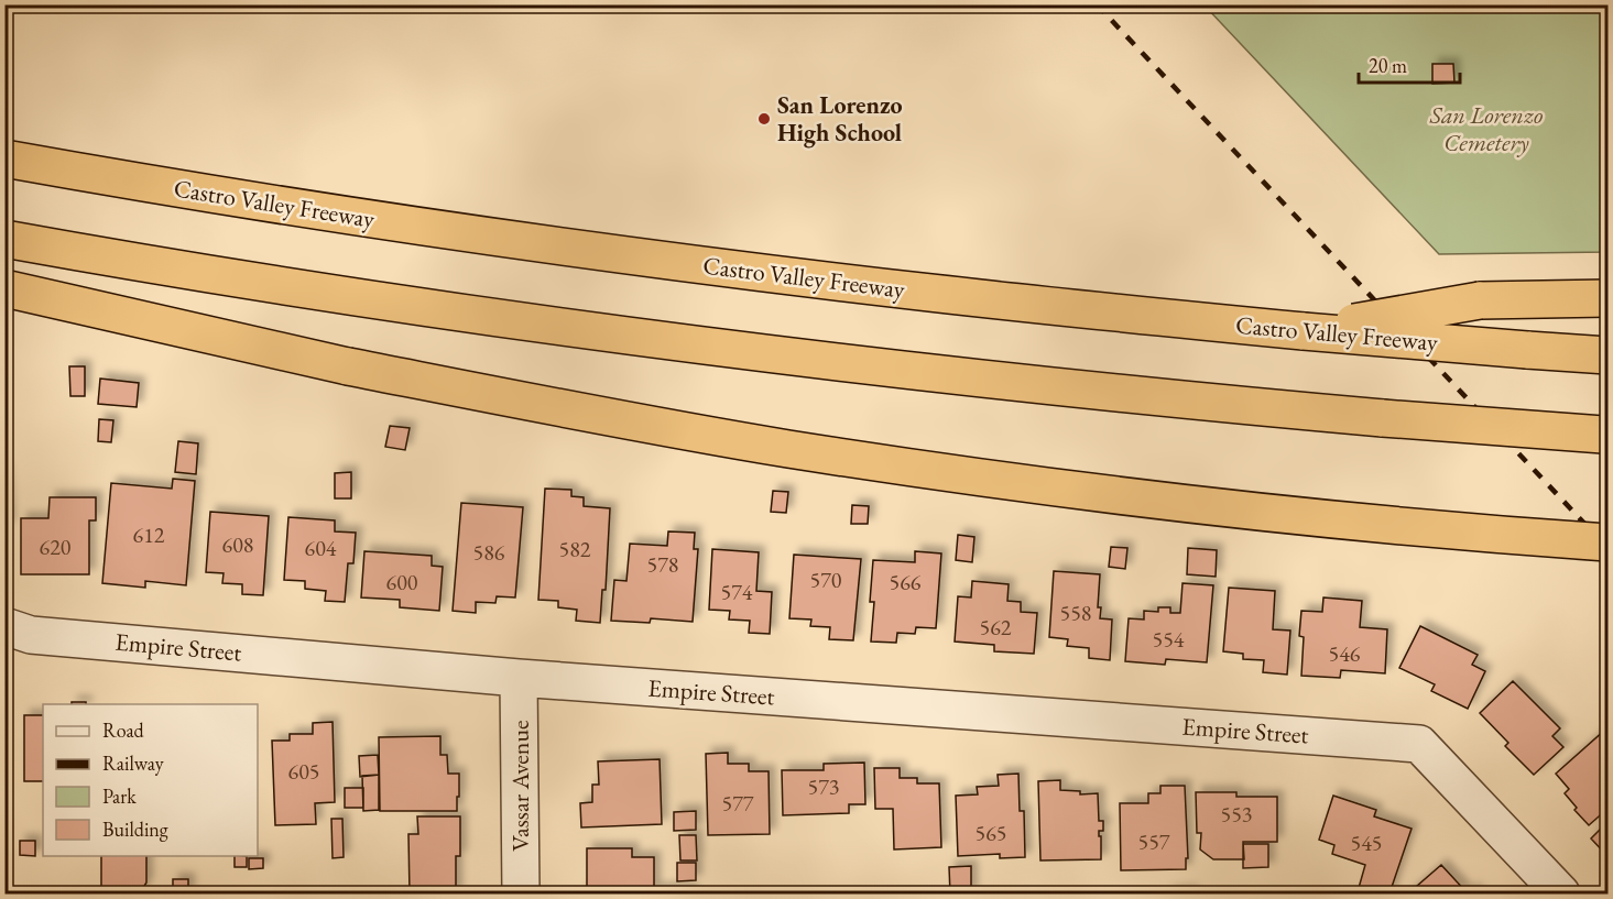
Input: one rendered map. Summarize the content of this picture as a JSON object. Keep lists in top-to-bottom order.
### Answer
{
  "streets": {
    "highway": ["Castro Valley Freeway"],
    "street": ["Empire Street", "Vassar Avenue"]
  },
  "crossings": [
    ["Empire Street", "Vassar Avenue"]
  ],
  "parks": ["San Lorenzo Cemetery"],
  "places": ["San Lorenzo High School"],
  "house_numbers": [
    "612",
    "608",
    "620",
    "604",
    "582",
    "586",
    "578",
    "570",
    "600",
    "566",
    "574",
    "558",
    "562",
    "554",
    "546",
    "605",
    "573",
    "577",
    "553",
    "565",
    "557",
    "545"
  ],
  "legend": [
    "Road",
    "Railway",
    "Park",
    "Building"
  ],
  "scale_bar": "20 m"
}
